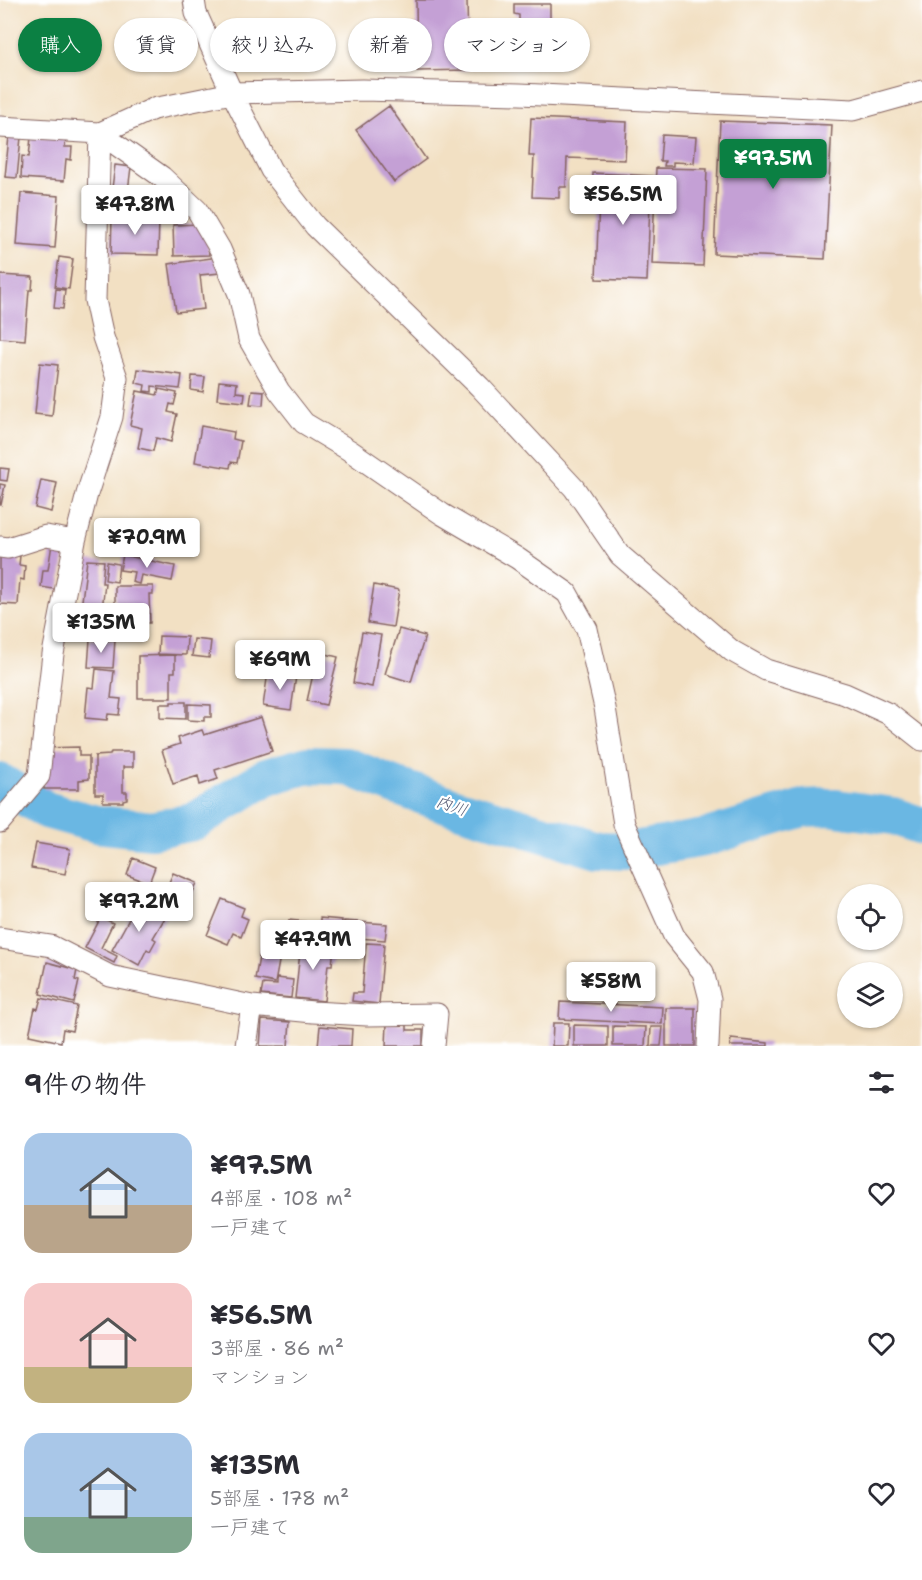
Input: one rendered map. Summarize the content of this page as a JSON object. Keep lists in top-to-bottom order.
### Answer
{
  "water": ["内川"],
  "page": {
    "chip": [
      "購入",
      "賃貸",
      "絞り込み",
      "新着",
      "マンション"
    ],
    "price": [
      "¥97.5M",
      "¥56.5M",
      "¥47.8M",
      "¥70.9M",
      "¥135M",
      "¥69M",
      "¥97.2M",
      "¥47.9M",
      "¥58M"
    ],
    "heading": "9件の物件",
    "list": [
      {
        "name": "¥97.5M",
        "note": "4部屋 · 108 m² · 一戸建て"
      },
      {
        "name": "¥56.5M",
        "note": "3部屋 · 86 m² · マンション"
      },
      {
        "name": "¥135M",
        "note": "5部屋 · 178 m² · 一戸建て"
      }
    ]
  }
}
